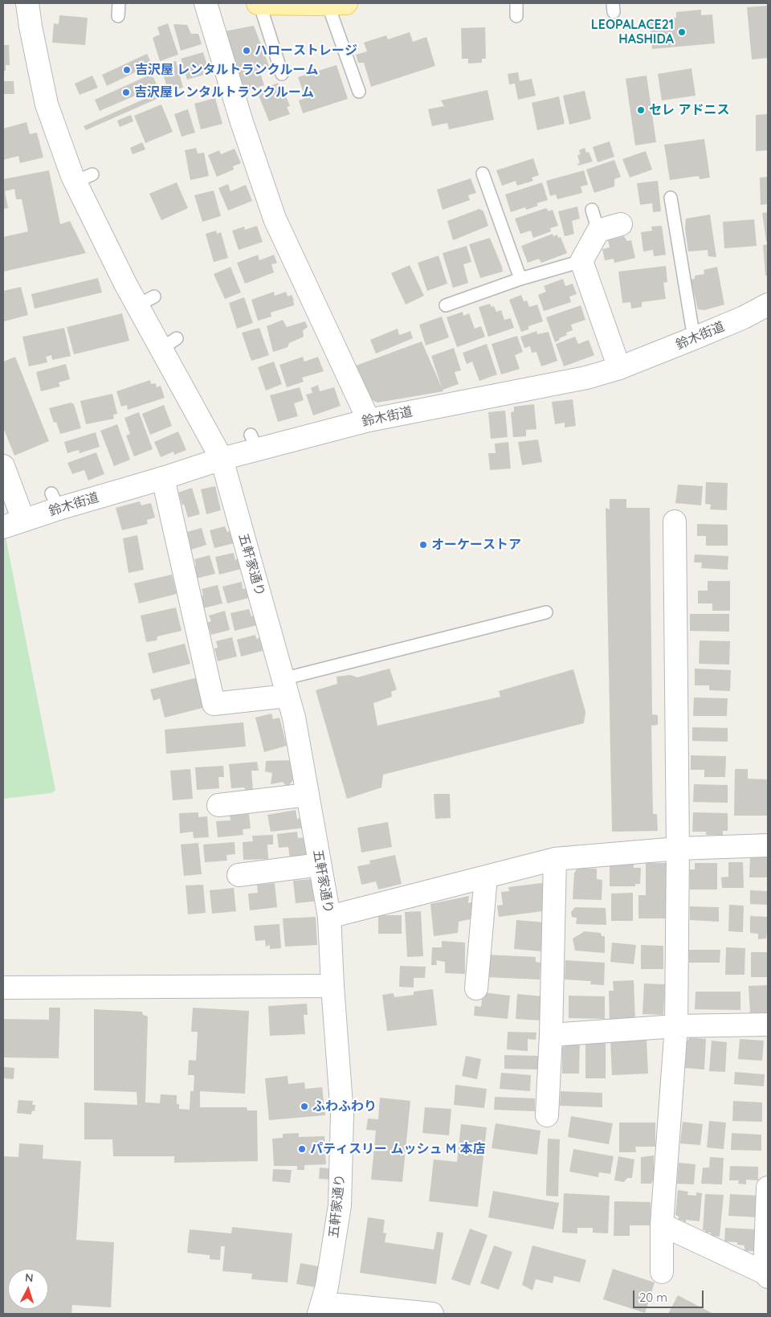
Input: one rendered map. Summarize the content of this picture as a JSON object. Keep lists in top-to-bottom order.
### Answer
{
  "streets": {
    "street": ["鈴木街道", "五軒家通り"]
  },
  "crossings": [
    ["鈴木街道", "五軒家通り"]
  ],
  "places": [
    "LEOPALACE21 HASHIDA",
    "ハローストレージ",
    "吉沢屋 レンタルトランクルーム",
    "吉沢屋レンタルトランクルーム",
    "セレ アドニス",
    "オーケーストア",
    "ふわふわり",
    "パティスリー ムッシュ M 本店"
  ],
  "scale_bar": "20 m",
  "north": "top"
}
